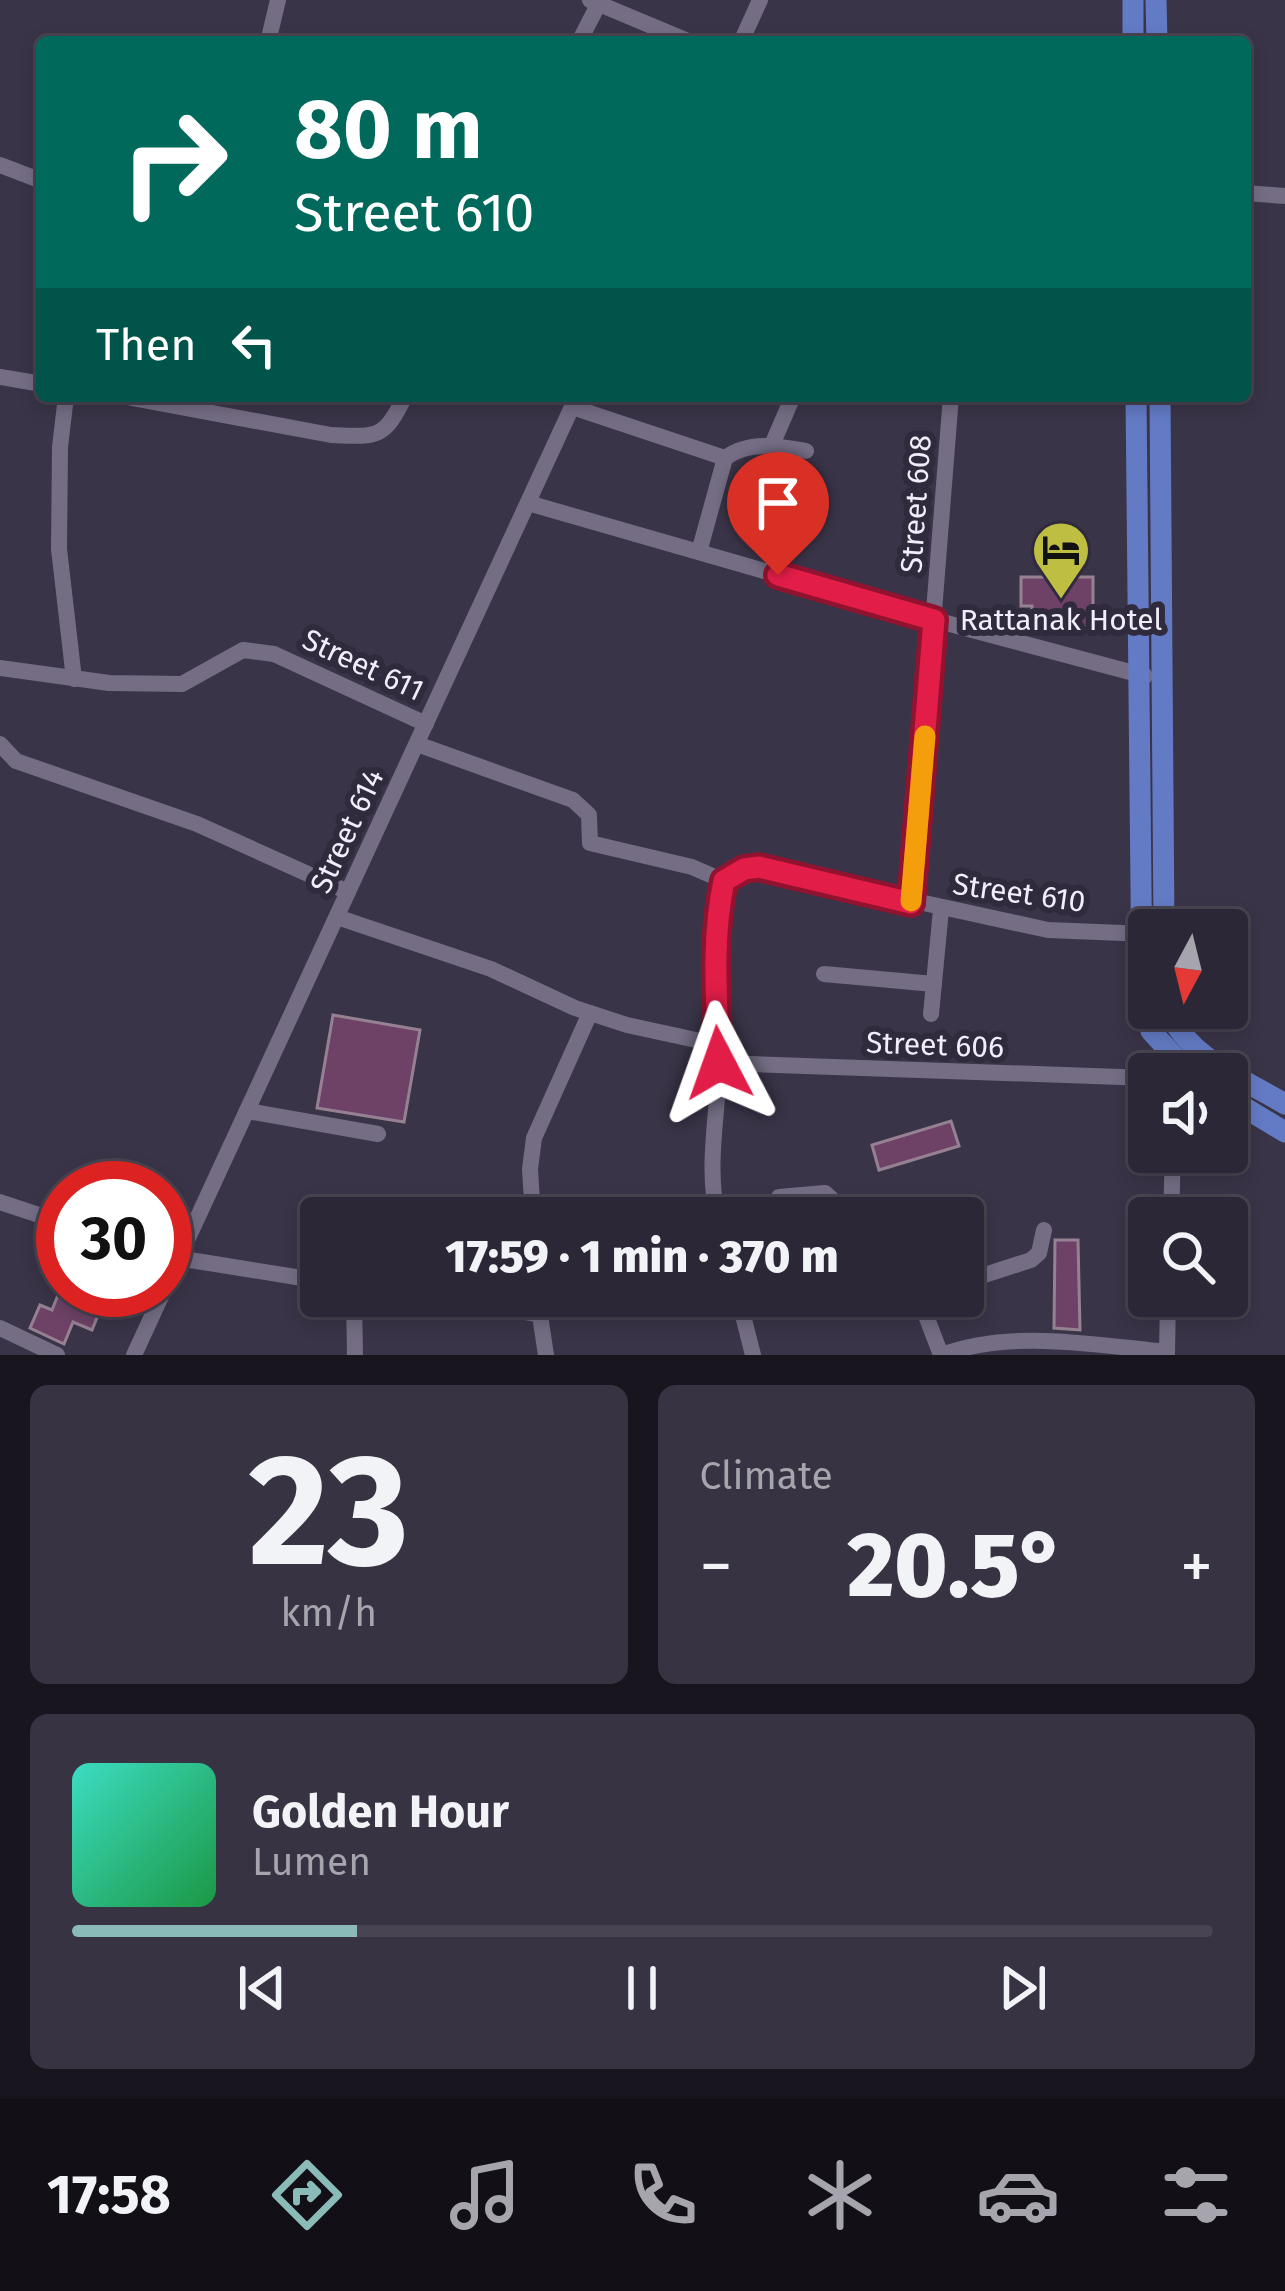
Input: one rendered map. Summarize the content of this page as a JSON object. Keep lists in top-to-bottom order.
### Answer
{
  "streets": {
    "street": [
      "Street 608",
      "Street 611",
      "Street 614",
      "Street 610",
      "Street 606"
    ]
  },
  "crossings": [
    ["Street 608", "Street 610"],
    ["Street 611", "Street 614"],
    ["Street 614", "Street 606"]
  ],
  "places": {
    "hotel": ["Rattanak Hotel"]
  },
  "north": "bottom",
  "page": {
    "turn": ["80 m", "Street 610"],
    "then": "Then",
    "limit": "30",
    "trip": "17:59 · 1 min · 370 m",
    "tile": [
      ["23", "km/h"],
      "Climate"
    ],
    "heat": ["−", "20.5°", "+"],
    "song": ["Golden Hour", "Lumen"],
    "tabs": "17:58"
  }
}
